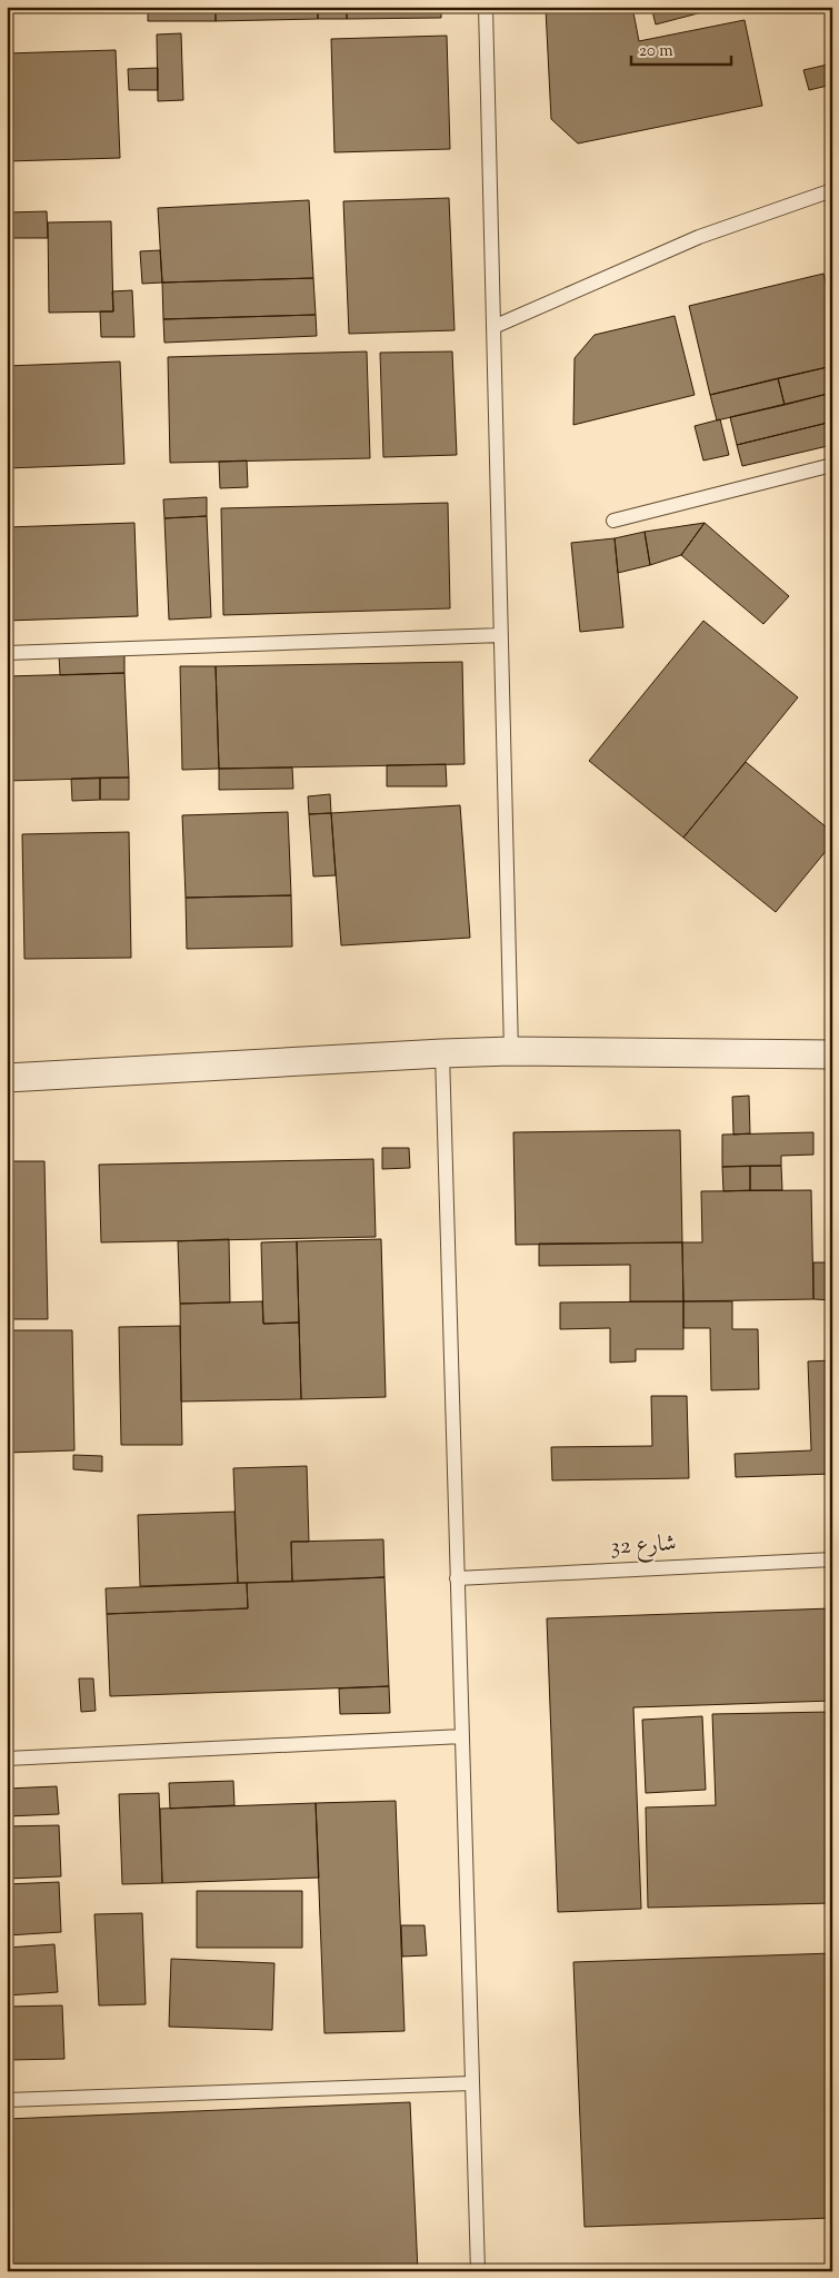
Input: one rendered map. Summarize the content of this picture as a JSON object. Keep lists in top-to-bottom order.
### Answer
{
  "streets": {
    "lane": ["شارع 32"]
  },
  "scale_bar": "20 m"
}
